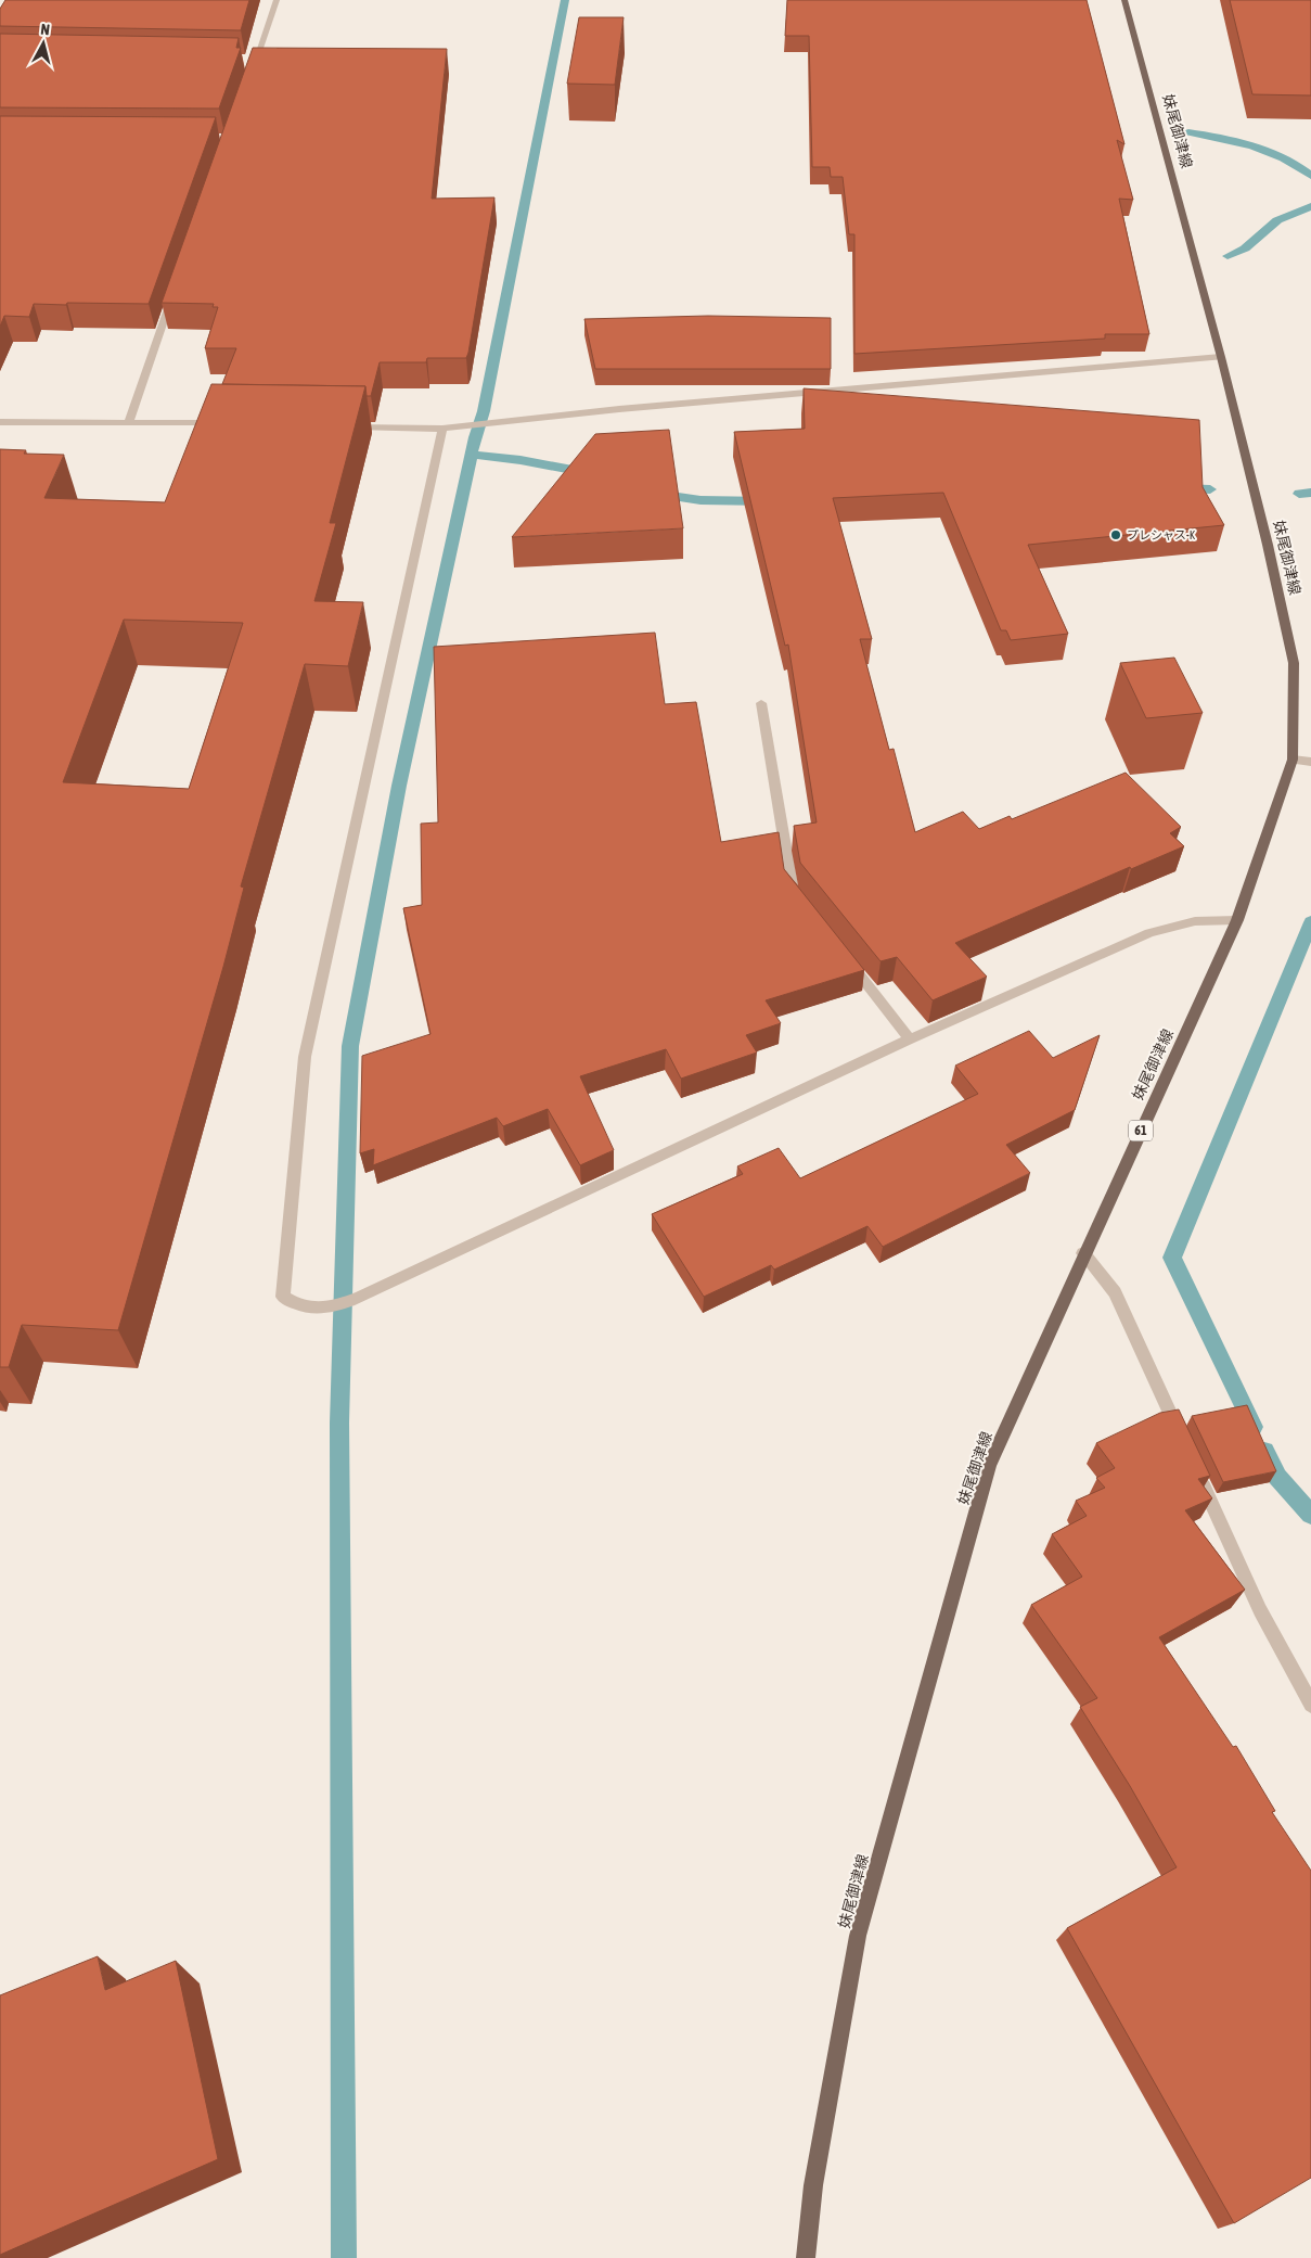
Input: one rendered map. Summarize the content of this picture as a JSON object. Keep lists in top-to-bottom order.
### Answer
{
  "streets": {
    "main road": ["妹尾御津線", "61"]
  },
  "places": ["プレシャス-K"],
  "north": "top"
}
